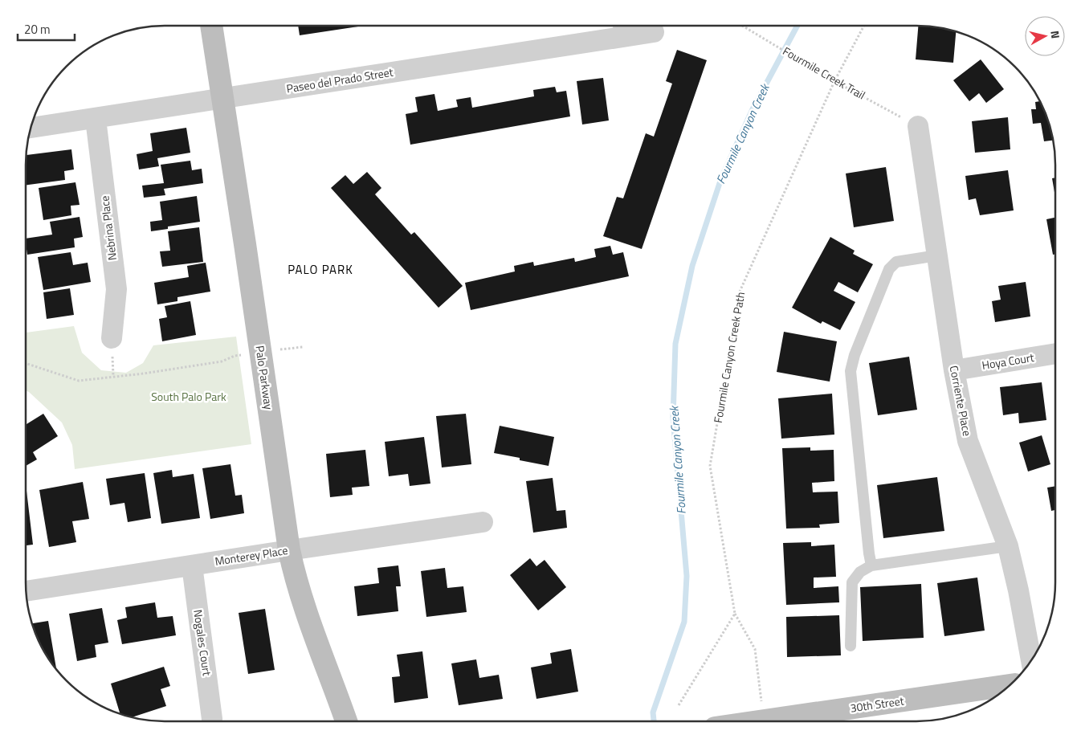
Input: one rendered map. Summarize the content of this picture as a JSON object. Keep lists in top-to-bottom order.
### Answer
{
  "streets": {
    "street": [
      "Paseo del Prado Street",
      "Nebrina Place",
      "Hoya Court",
      "Palo Parkway",
      "Corriente Place",
      "Monterey Place",
      "Nogales Court",
      "30th Street"
    ],
    "path": ["Fourmile Creek Trail", "Fourmile Canyon Creek Path"]
  },
  "crossings": [
    ["Fourmile Creek Trail", "Fourmile Canyon Creek Path"],
    ["Fourmile Creek Trail", "Corriente Place"],
    ["Paseo del Prado Street", "Nebrina Place"],
    ["Paseo del Prado Street", "Palo Parkway"],
    ["Hoya Court", "Corriente Place"],
    ["Palo Parkway", "Monterey Place"],
    ["Monterey Place", "Nogales Court"]
  ],
  "districts": ["PALO PARK"],
  "water": ["Fourmile Canyon Creek"],
  "parks": ["South Palo Park"],
  "scale_bar": "20 m",
  "north": "right"
}
